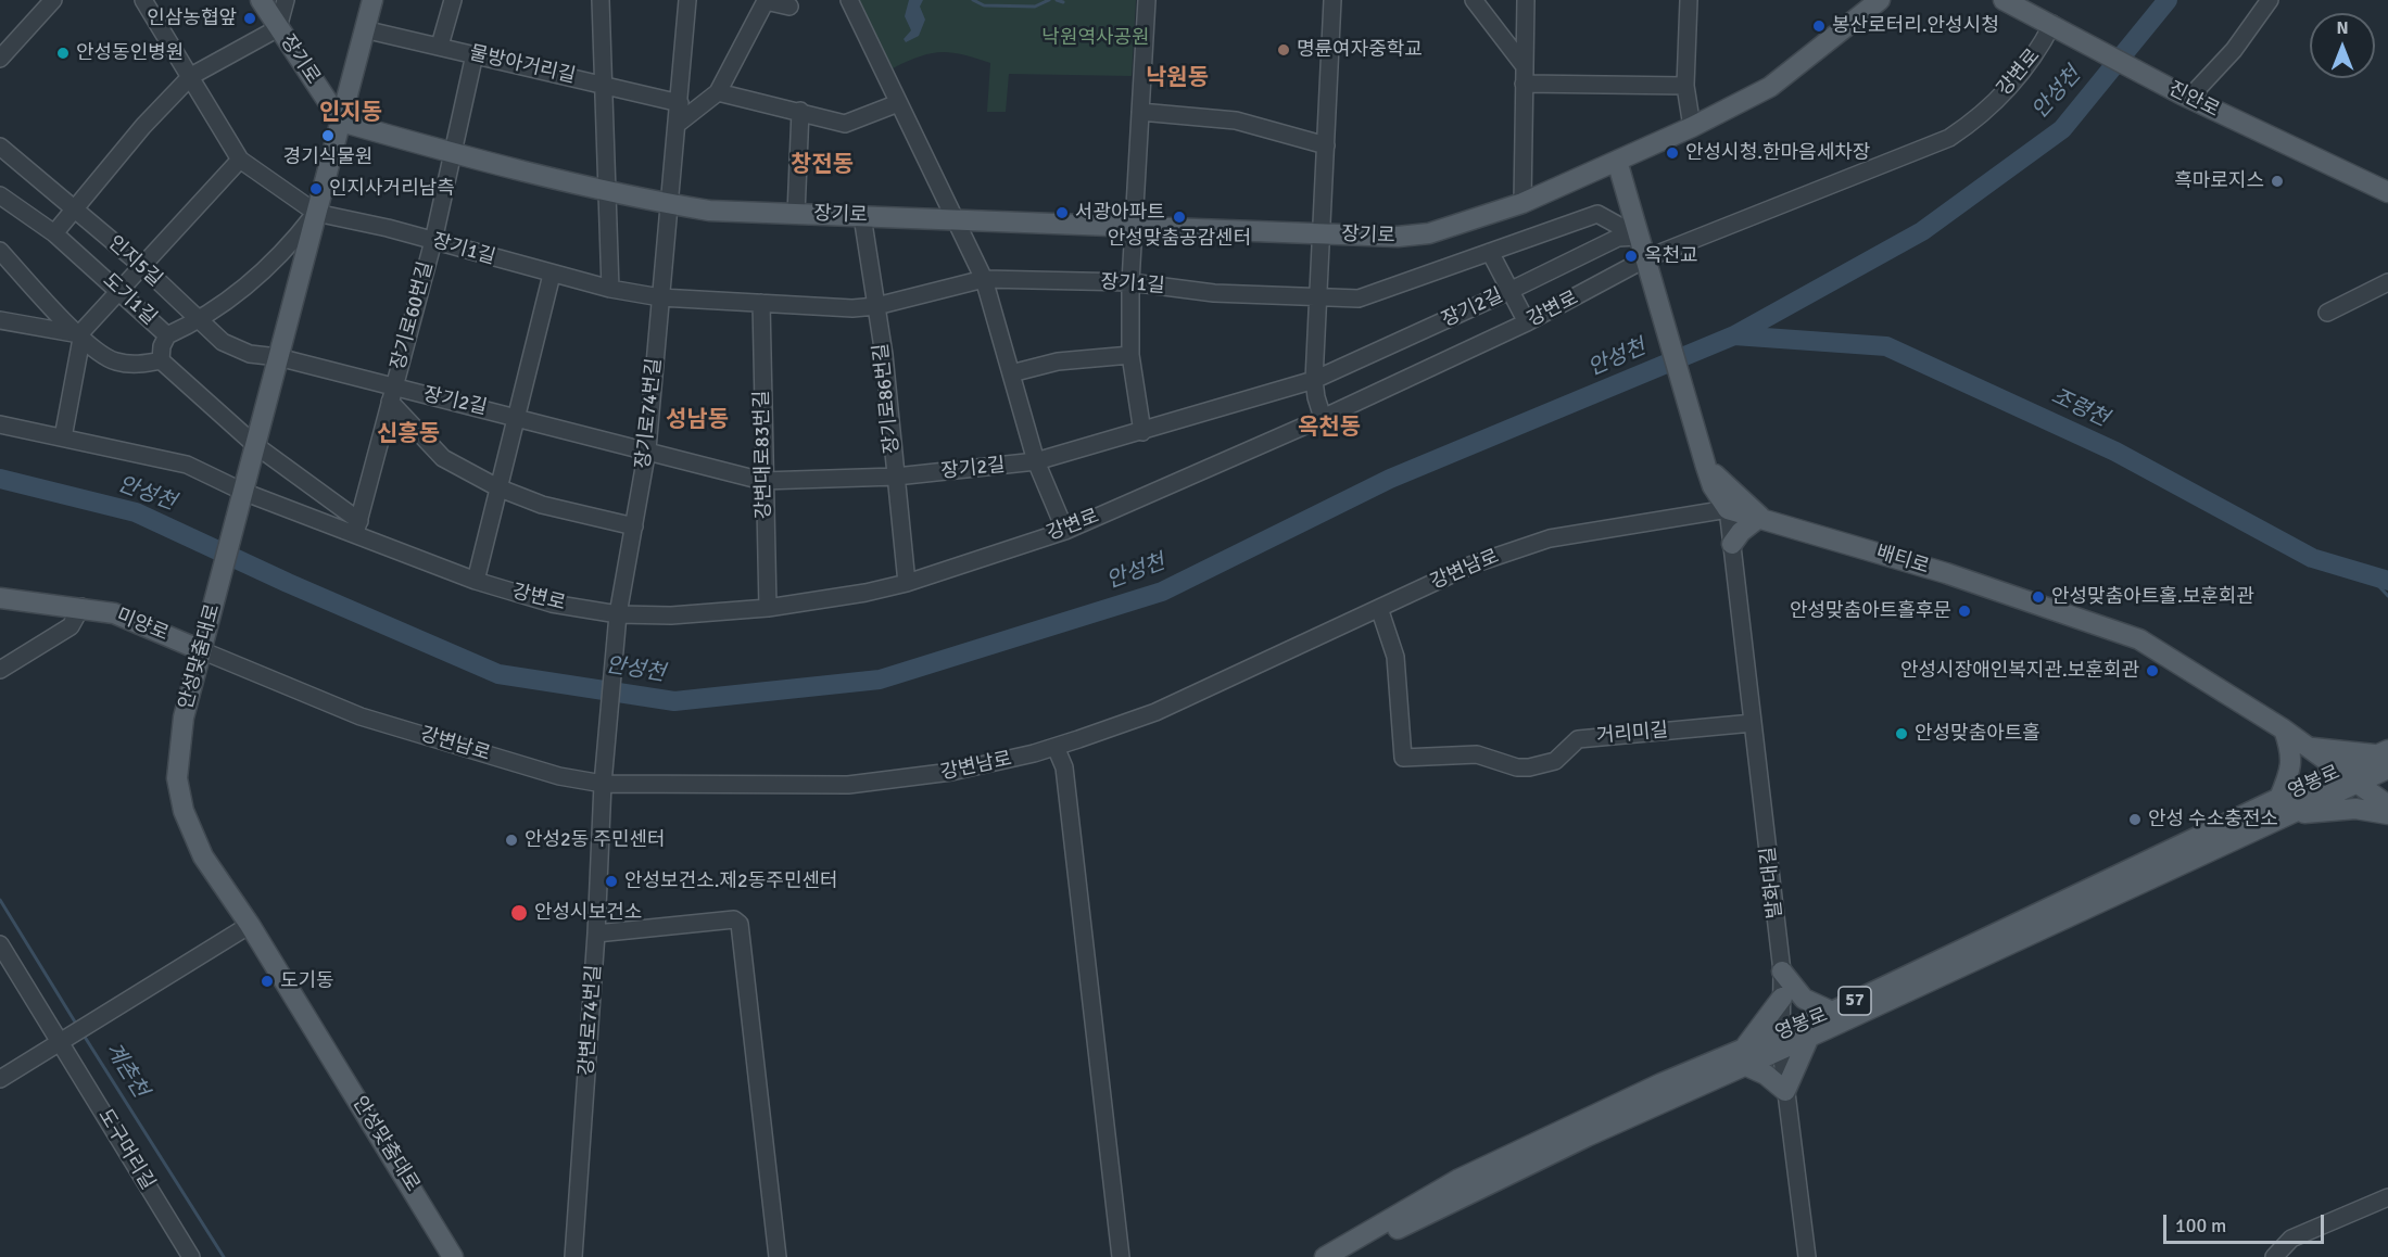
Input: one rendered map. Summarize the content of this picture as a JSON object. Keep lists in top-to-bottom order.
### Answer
{
  "streets": {
    "main road": [
      "장기로",
      "진안로",
      "배티로",
      "미양로",
      "안성맞춤대로",
      "영봉로",
      "57"
    ],
    "street": [
      "물방아거리길",
      "강변로",
      "장기1길",
      "인지5길",
      "도기1길",
      "장기2길",
      "장기로60번길",
      "장기로86번길",
      "장기로74번길",
      "강변대로83번길",
      "강변남로",
      "거리미길",
      "발화대길",
      "강변로74번길",
      "도구머리길"
    ]
  },
  "crossings": [
    ["장기로", "장기로60번길"],
    ["장기로", "장기로86번길"],
    ["장기로", "장기로74번길"],
    ["장기로", "안성맞춤대로"],
    ["물방아거리길", "장기로74번길"],
    ["물방아거리길", "안성맞춤대로"],
    ["강변로", "진안로"],
    ["강변로", "장기로60번길"],
    ["강변로", "장기로86번길"],
    ["강변로", "장기로74번길"],
    ["강변로", "강변대로83번길"],
    ["강변로", "안성맞춤대로"],
    ["장기1길", "장기2길"],
    ["장기1길", "장기로60번길"],
    ["장기1길", "장기로86번길"],
    ["장기1길", "장기로74번길"],
    ["장기1길", "강변대로83번길"],
    ["장기1길", "안성맞춤대로"],
    ["인지5길", "장기2길"],
    ["인지5길", "안성맞춤대로"],
    ["장기2길", "장기로60번길"],
    ["장기2길", "장기로86번길"],
    ["장기2길", "장기로74번길"],
    ["장기2길", "강변대로83번길"],
    ["장기2길", "안성맞춤대로"],
    ["장기로74번길", "강변로74번길"],
    ["배티로", "강변남로"],
    ["배티로", "영봉로"],
    ["배티로", "발화대길"],
    ["강변남로", "미양로"],
    ["강변남로", "안성맞춤대로"],
    ["강변남로", "거리미길"],
    ["강변남로", "발화대길"],
    ["강변남로", "강변로74번길"],
    ["미양로", "안성맞춤대로"],
    ["거리미길", "발화대길"],
    ["영봉로", "발화대길"]
  ],
  "districts": [
    "낙원동",
    "인지동",
    "창전동",
    "성남동",
    "옥천동",
    "신흥동"
  ],
  "water": ["안성천", "조령천", "계촌천"],
  "parks": ["낙원역사공원"],
  "places": [
    "인삼농협앞",
    "봉산로터리.안성시청",
    "명륜여자중학교",
    "안성동인병원",
    "경기식물원",
    "안성시청.한마음세차장",
    "흑마로지스",
    "인지사거리남측",
    "서광아파트",
    "안성맞춤공감센터",
    "옥천교",
    "안성맞춤아트홀.보훈회관",
    "안성맞춤아트홀후문",
    "안성시장애인복지관.보훈회관",
    "안성맞춤아트홀",
    "안성 수소충전소",
    "안성2동 주민센터",
    "안성보건소.제2동주민센터",
    "안성시보건소",
    "도기동"
  ],
  "scale_bar": "100 m",
  "north": "top"
}
